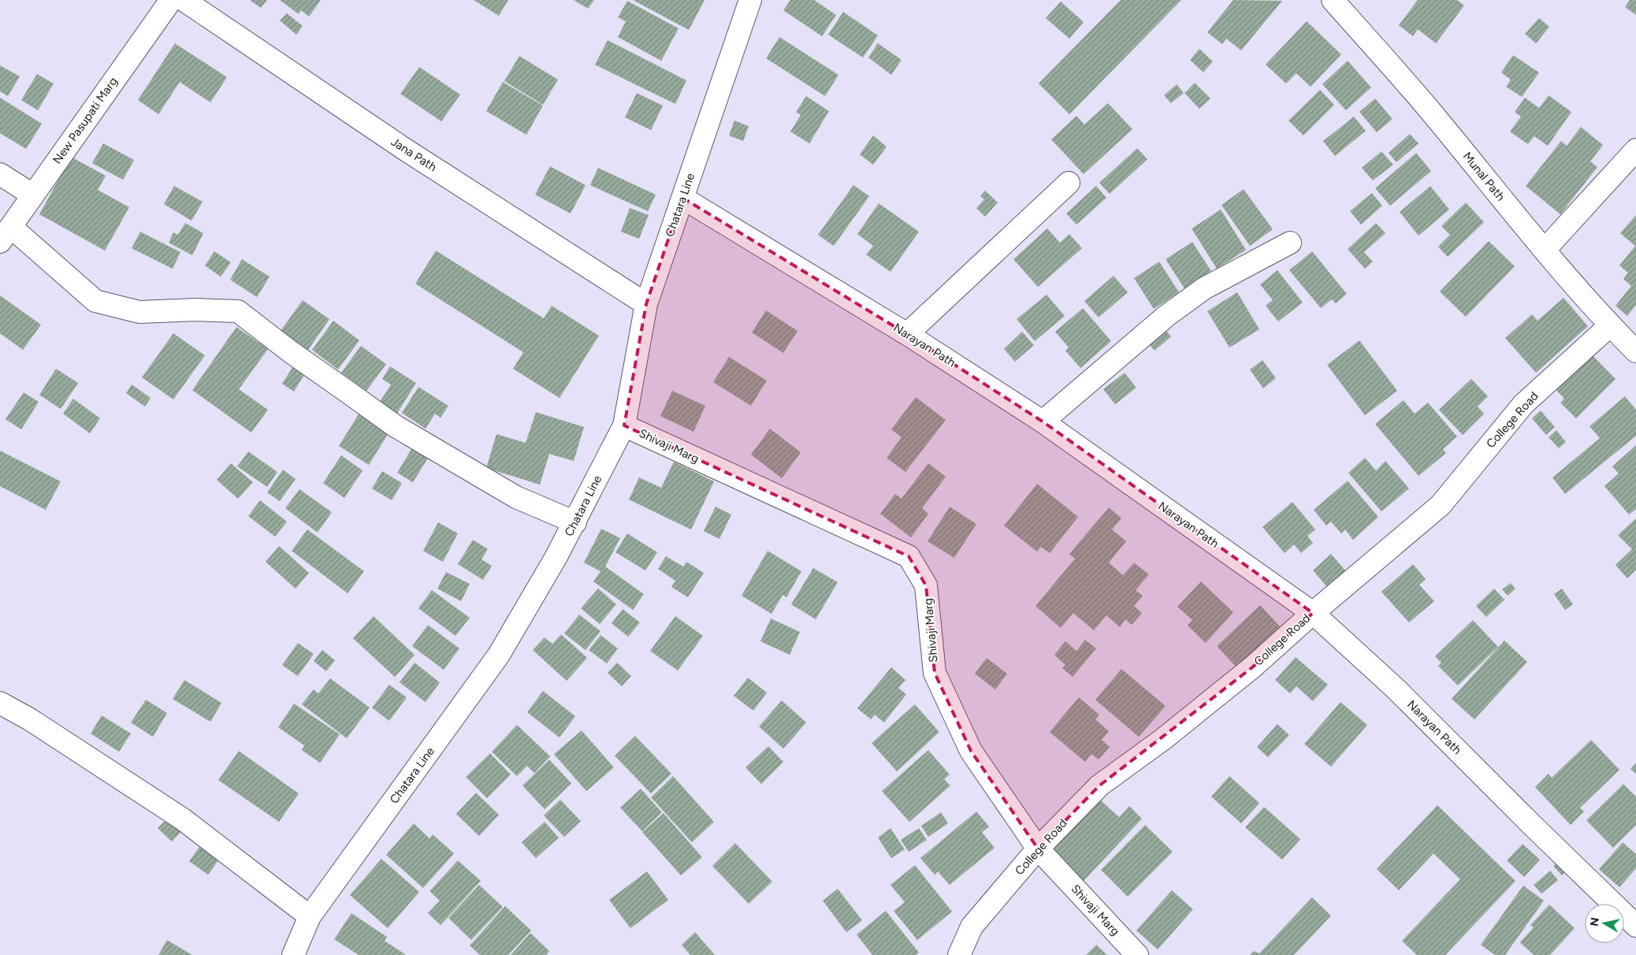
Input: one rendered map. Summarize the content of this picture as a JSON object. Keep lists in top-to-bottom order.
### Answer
{
  "streets": {
    "street": [
      "New Pasupati Marg",
      "Jana Path",
      "Munal Path",
      "Chatara Line",
      "Narayan Path",
      "College Road",
      "Shivaji Marg"
    ]
  },
  "crossings": [
    ["Jana Path", "Chatara Line"],
    ["Munal Path", "College Road"],
    ["Chatara Line", "Narayan Path"],
    ["Chatara Line", "Shivaji Marg"],
    ["Narayan Path", "College Road"],
    ["College Road", "Shivaji Marg"]
  ],
  "north": "left"
}
